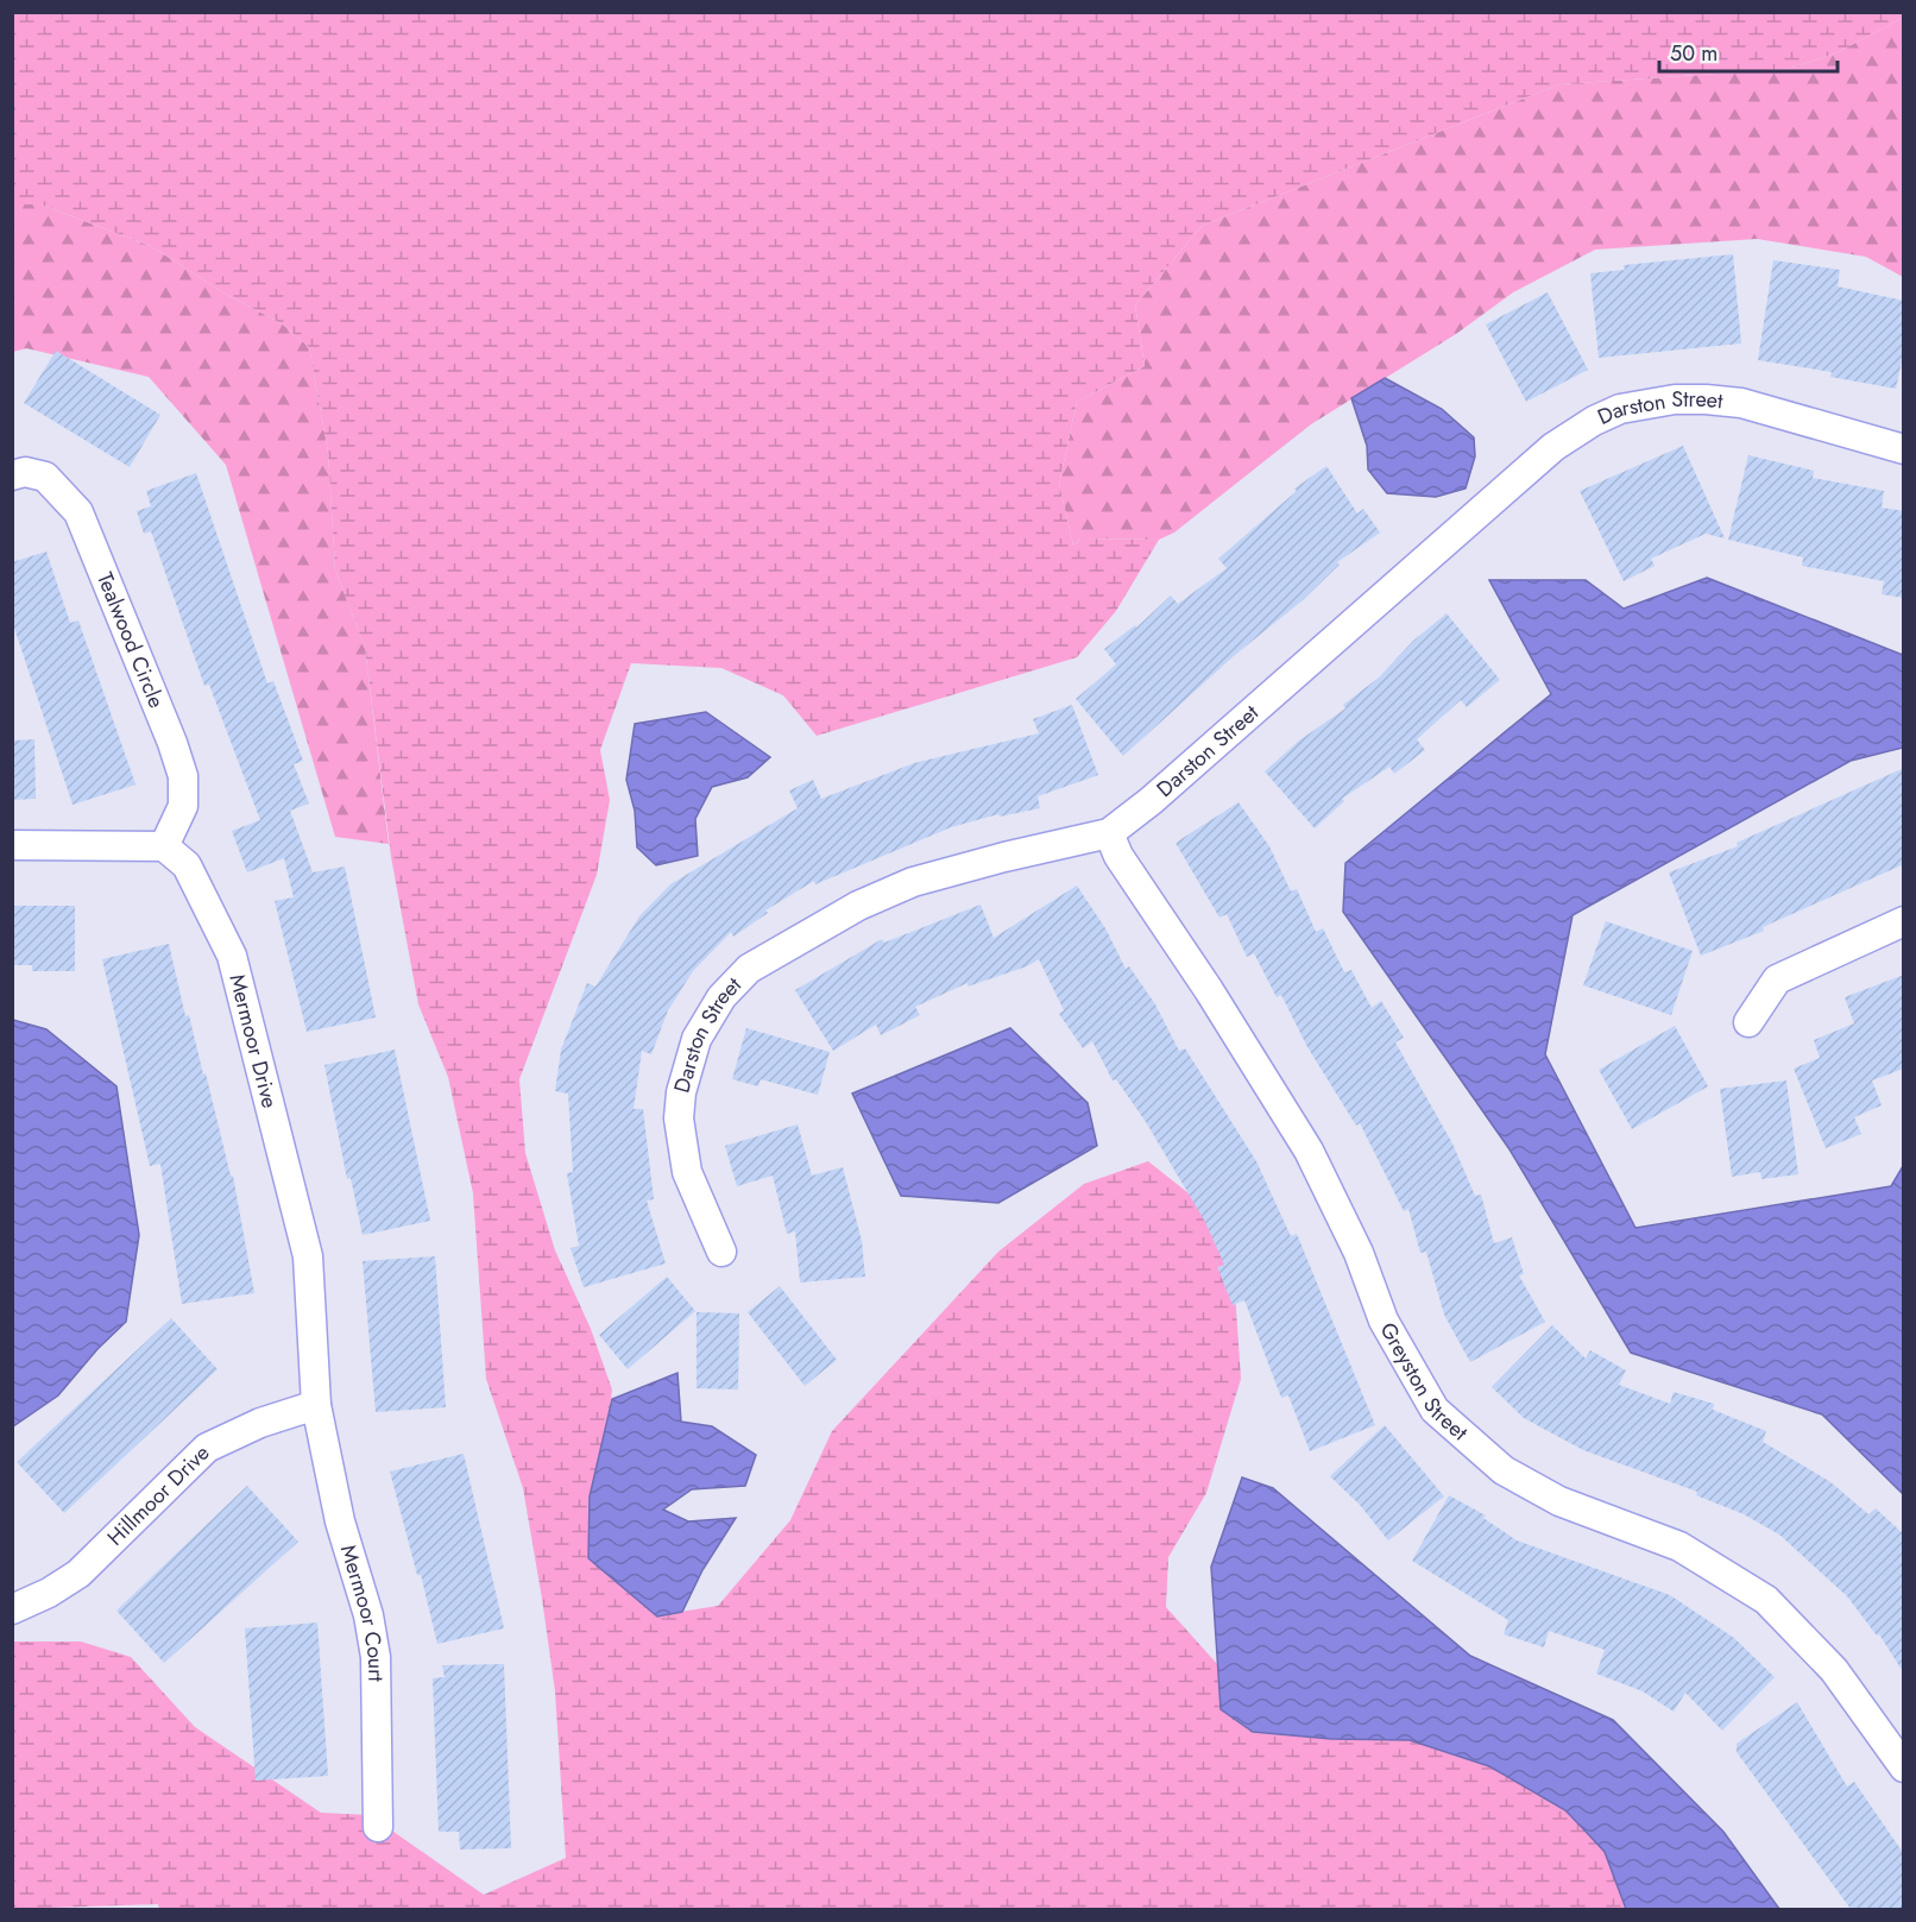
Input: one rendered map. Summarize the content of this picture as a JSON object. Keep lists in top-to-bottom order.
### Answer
{
  "streets": {
    "street": [
      "Darston Street",
      "Tealwood Circle",
      "Mermoor Drive",
      "Greyston Street",
      "Hillmoor Drive",
      "Mermoor Court"
    ]
  },
  "crossings": [
    ["Darston Street", "Greyston Street"],
    ["Tealwood Circle", "Mermoor Drive"],
    ["Mermoor Drive", "Hillmoor Drive"],
    ["Mermoor Drive", "Mermoor Court"],
    ["Hillmoor Drive", "Mermoor Court"]
  ],
  "scale_bar": "50 m"
}
